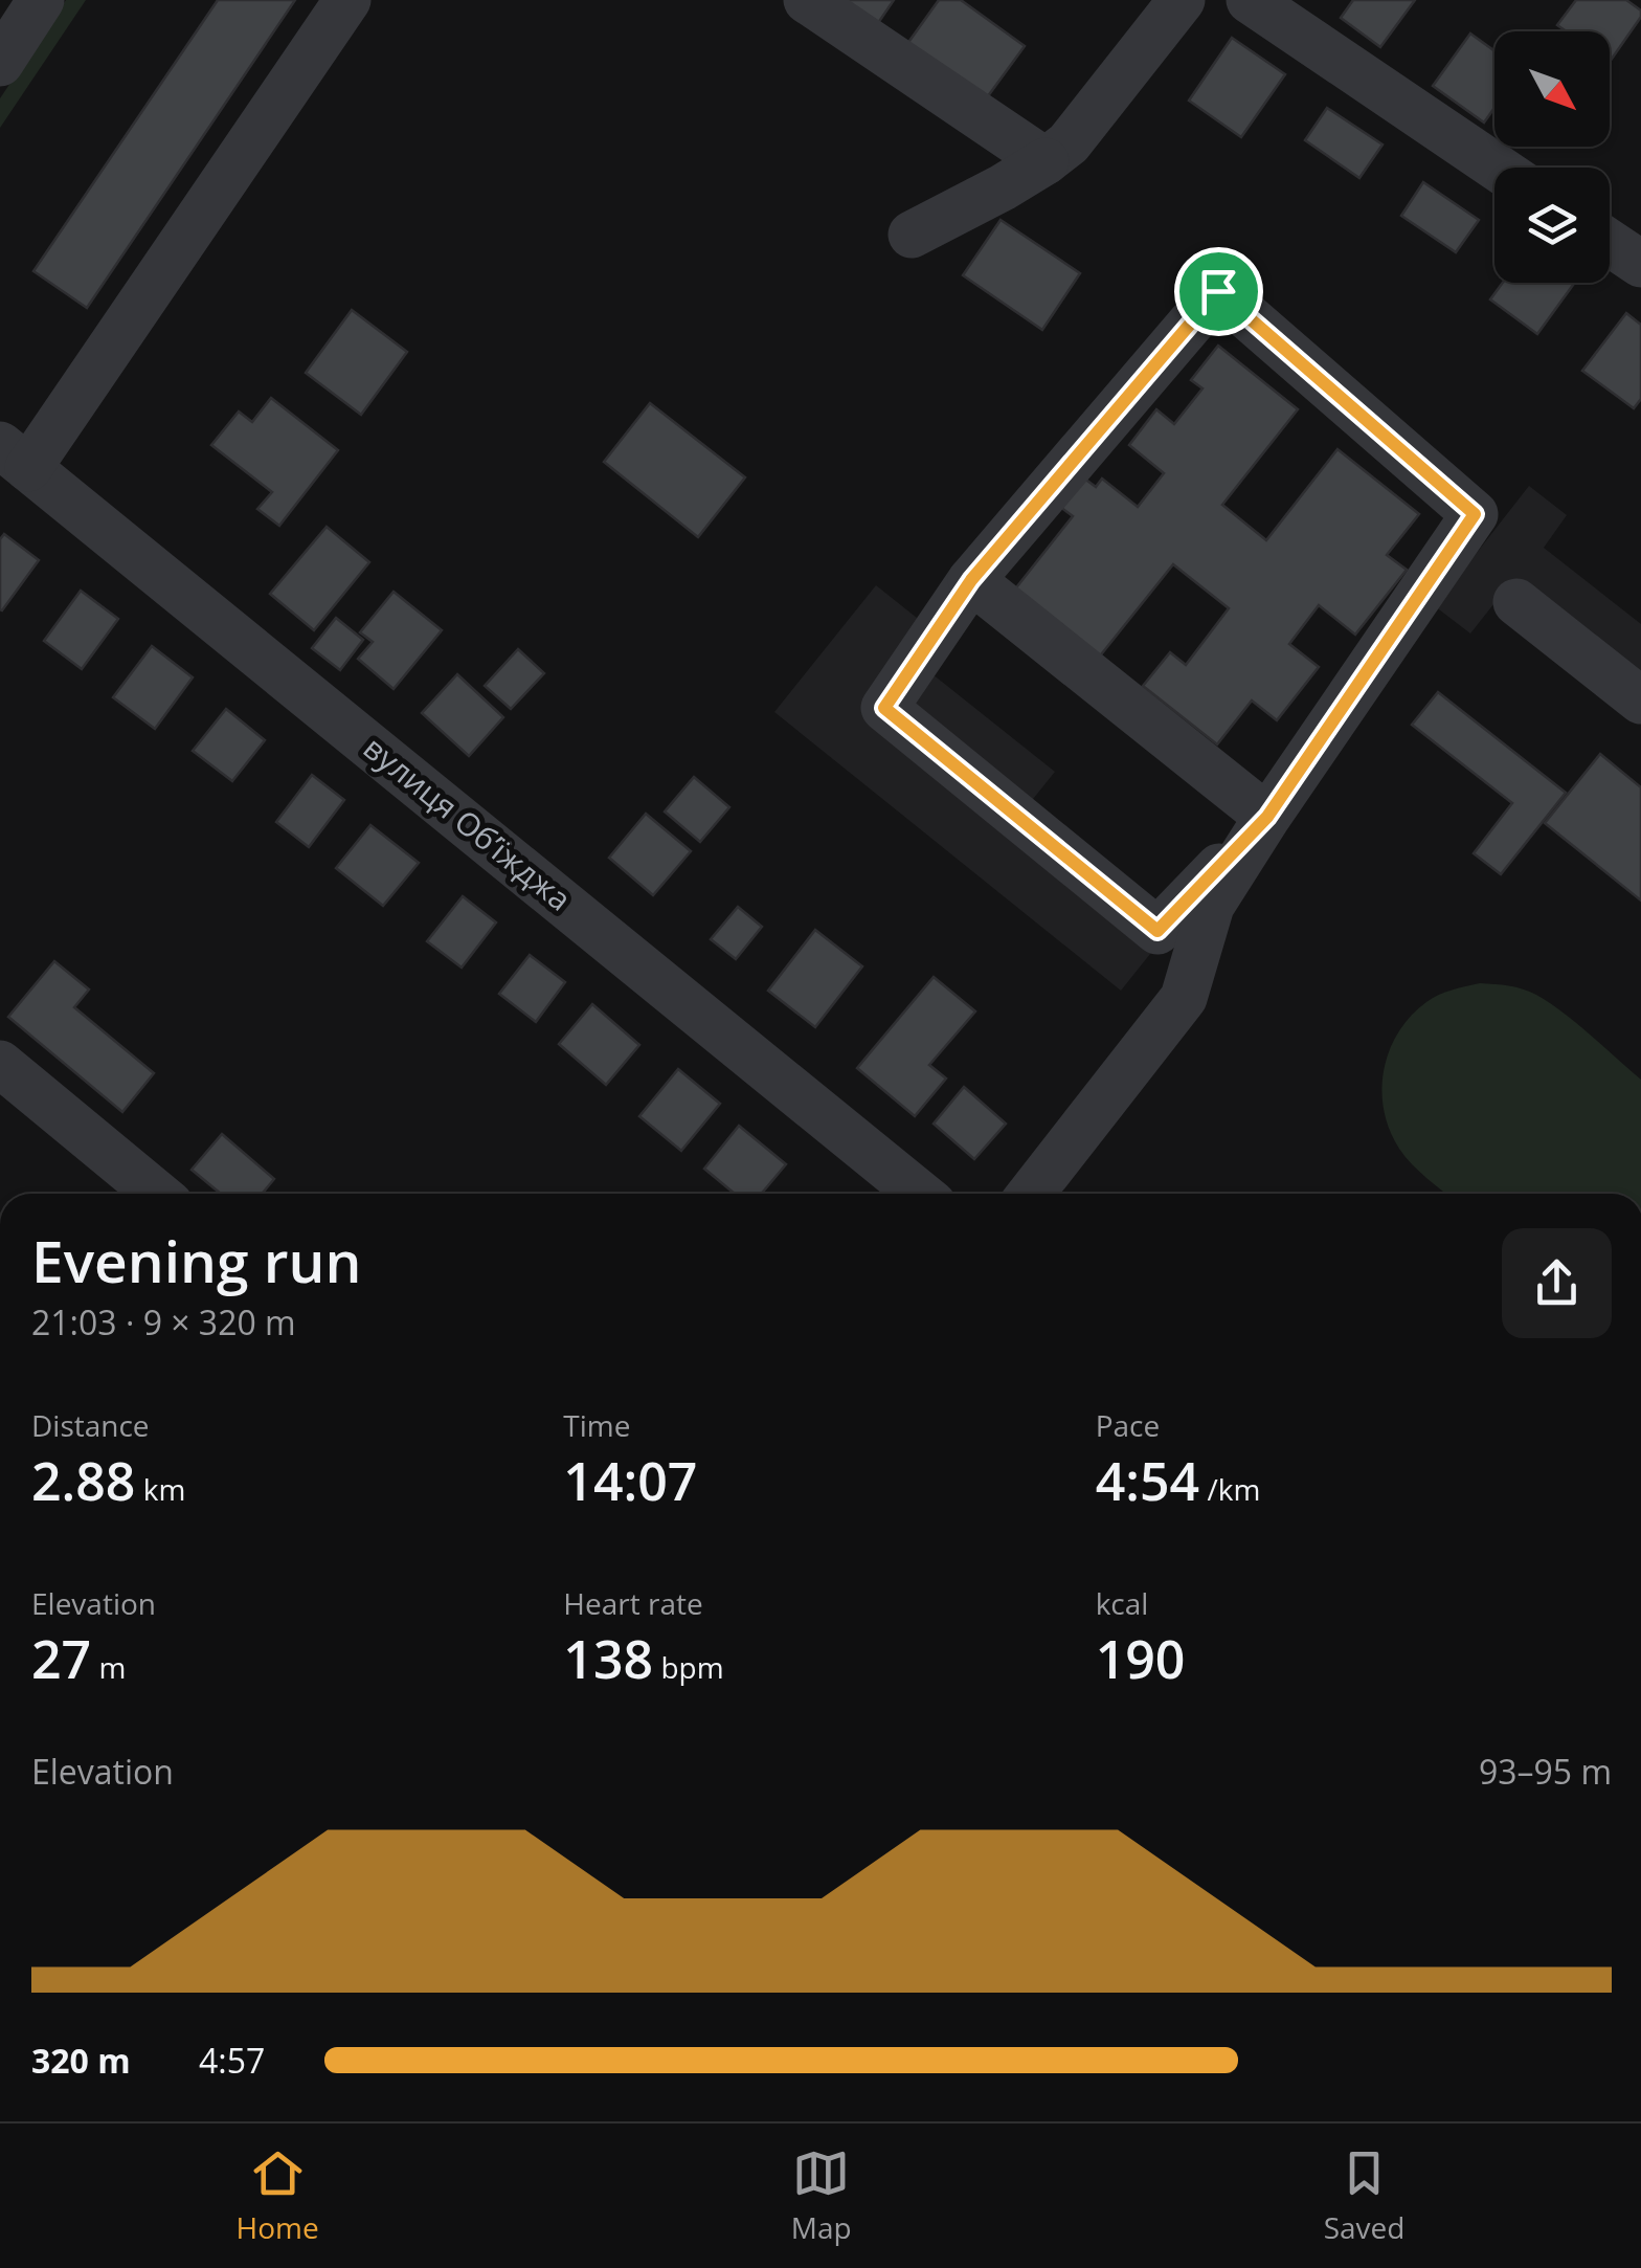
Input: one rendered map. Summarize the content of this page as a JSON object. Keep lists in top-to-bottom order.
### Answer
{
  "streets": {
    "street": ["вулиця Обʼїжджа"]
  },
  "north": "bottom right",
  "page": {
    "heading": ["Evening run", "21:03 · 9 × 320 m"],
    "stats": [
      ["Distance", "2.88 km"],
      ["Time", "14:07"],
      ["Pace", "4:54 /km"],
      ["Elevation", "27 m"],
      ["Heart rate", "138 bpm"],
      ["kcal", "190"]
    ],
    "chart": ["Elevation", "93–95 m"],
    "list": [
      {
        "name": "320 m",
        "note": "4:57"
      }
    ],
    "tabs": ["Home", "Map", "Saved"]
  }
}
